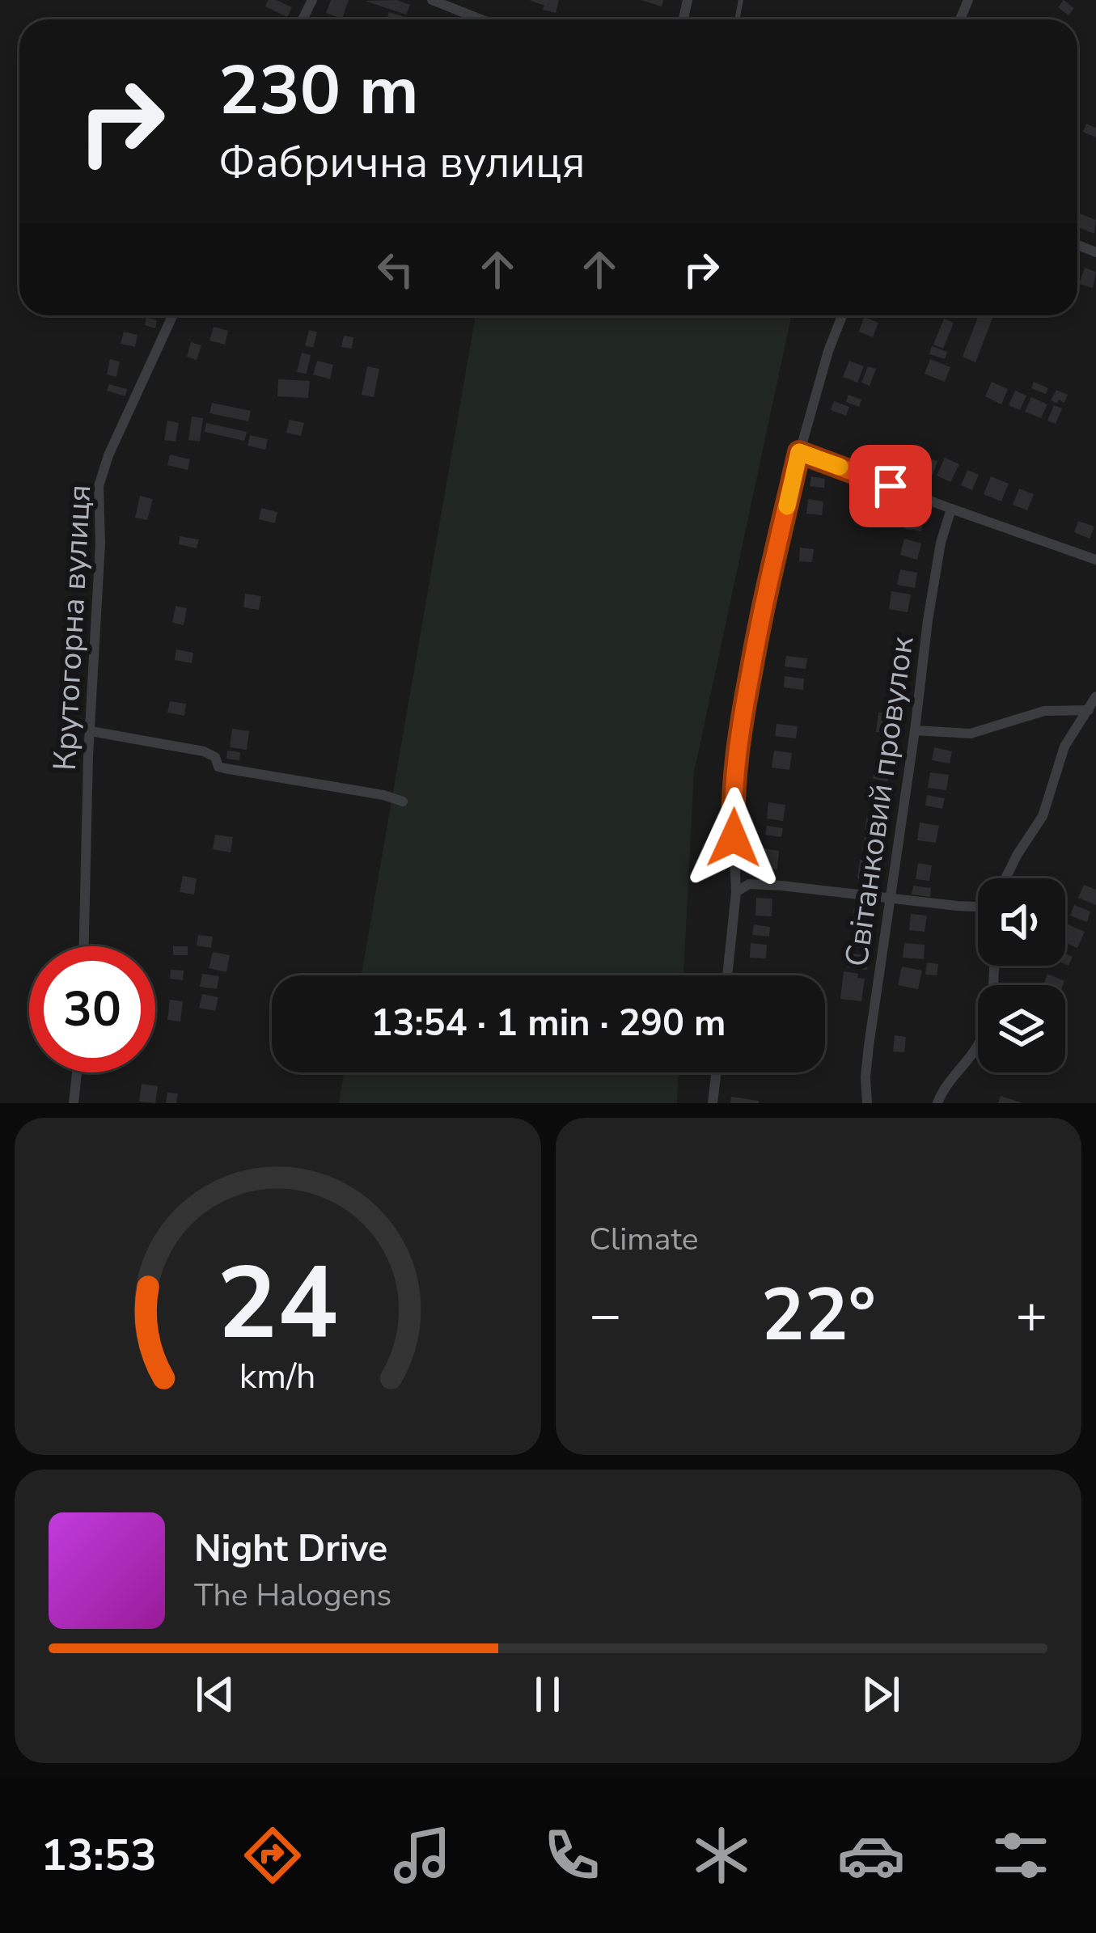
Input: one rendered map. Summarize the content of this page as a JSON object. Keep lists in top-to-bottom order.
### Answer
{
  "streets": {
    "street": ["Крутогорна вулиця", "Світанковий провулок"]
  },
  "page": {
    "turn": ["230 m", "Фабрична вулиця"],
    "limit": "30",
    "trip": "13:54 · 1 min · 290 m",
    "tile": "Climate",
    "heat": ["−", "22°", "+"],
    "song": ["Night Drive", "The Halogens"],
    "tabs": "13:53",
    "gauge": ["24", "km/h"]
  }
}
